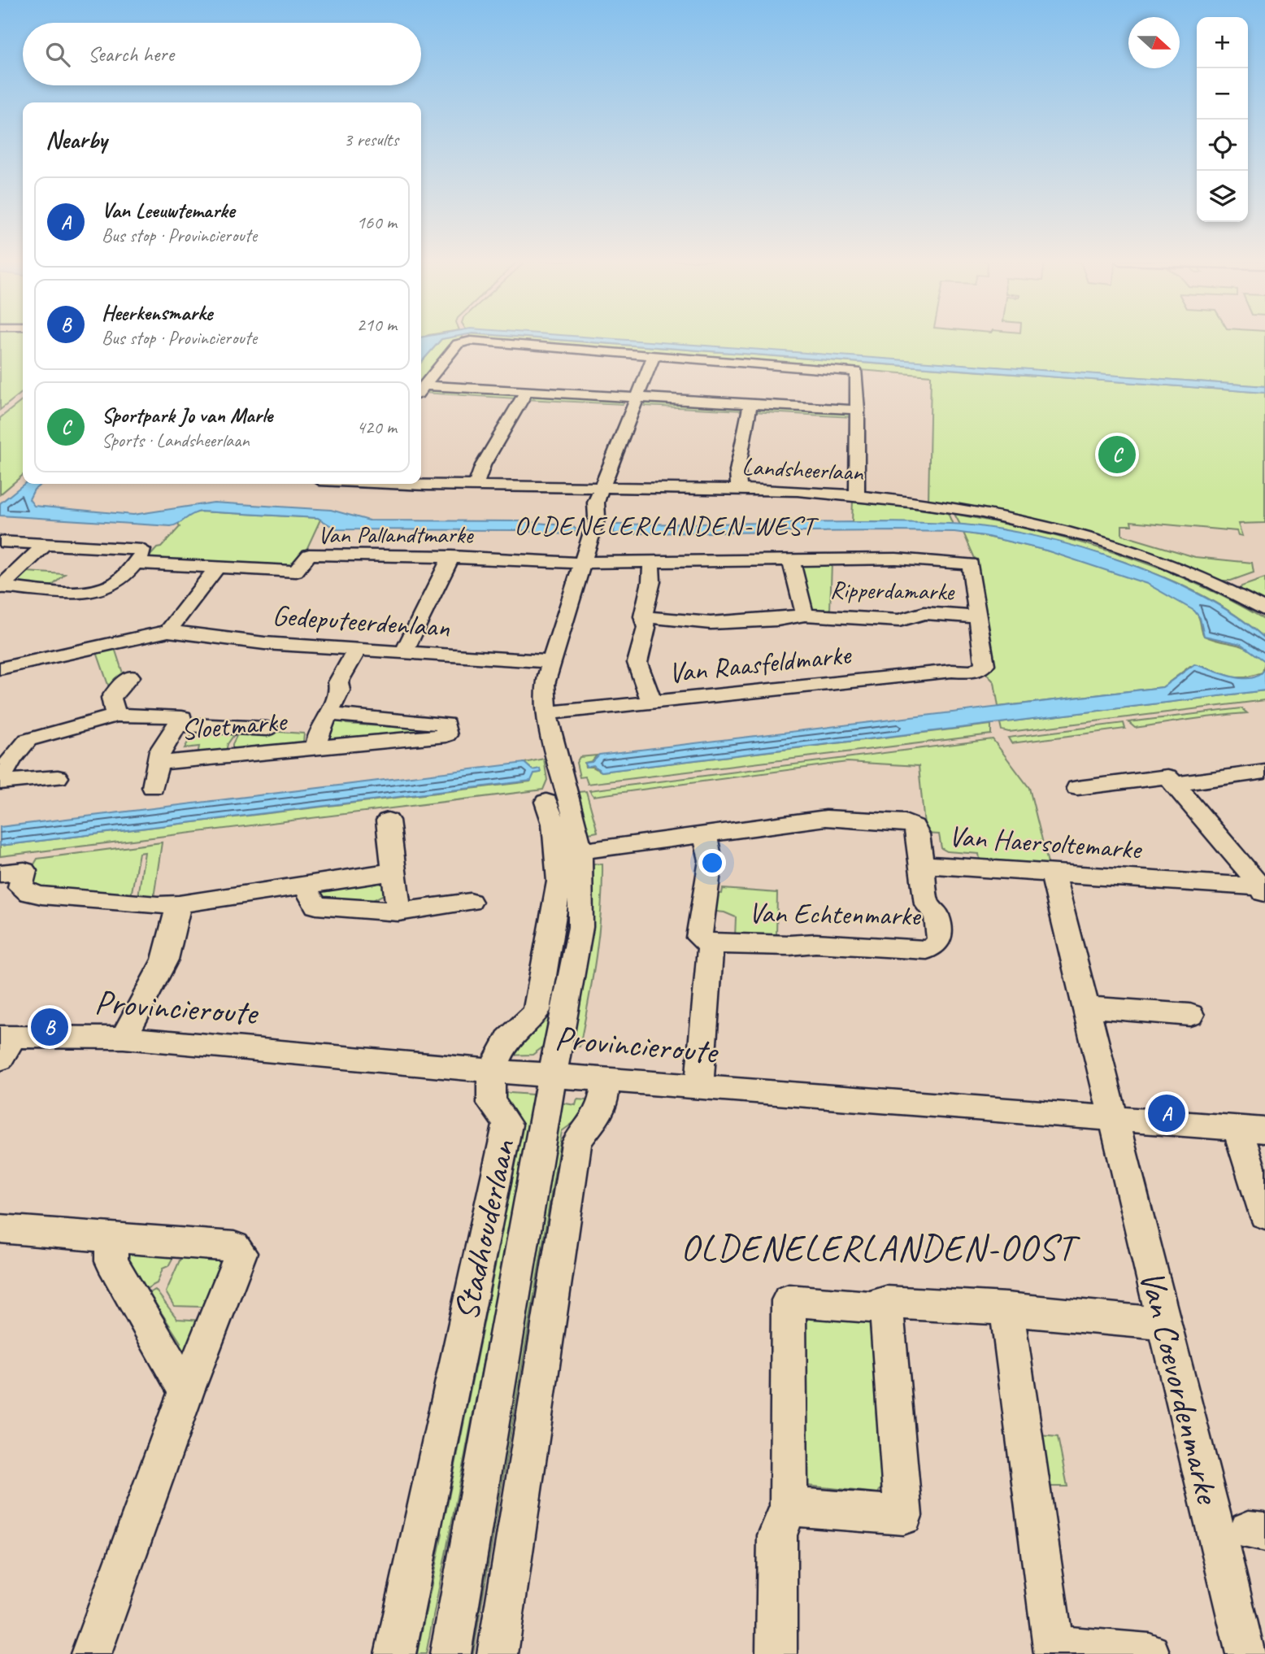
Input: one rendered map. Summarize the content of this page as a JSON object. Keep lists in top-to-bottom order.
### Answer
{
  "streets": {
    "street": [
      "Landsheerlaan",
      "Van Pallandtmarke",
      "Ripperdamarke",
      "Gedeputeerdenlaan",
      "Van Raasfeldmarke",
      "Sloetmarke",
      "Van Haersoltemarke",
      "Van Echtenmarke",
      "Provincieroute",
      "Stadhouderlaan",
      "Van Coevordenmarke"
    ]
  },
  "crossings": [
    ["Landsheerlaan", "Stadhouderlaan"],
    ["Van Pallandtmarke", "Ripperdamarke"],
    ["Van Pallandtmarke", "Van Raasfeldmarke"],
    ["Van Pallandtmarke", "Stadhouderlaan"],
    ["Ripperdamarke", "Van Raasfeldmarke"],
    ["Gedeputeerdenlaan", "Sloetmarke"],
    ["Gedeputeerdenlaan", "Stadhouderlaan"],
    ["Van Raasfeldmarke", "Stadhouderlaan"],
    ["Van Haersoltemarke", "Van Echtenmarke"],
    ["Van Haersoltemarke", "Stadhouderlaan"],
    ["Van Haersoltemarke", "Van Coevordenmarke"],
    ["Van Echtenmarke", "Provincieroute"],
    ["Provincieroute", "Stadhouderlaan"],
    ["Provincieroute", "Van Coevordenmarke"]
  ],
  "districts": ["OLDENELERLANDEN-WEST", "OLDENELERLANDEN-OOST"],
  "north": "right",
  "page": {
    "map_buttons": ["+", "−"],
    "search": "Search here",
    "heading": ["Nearby", "3 results"],
    "list": [
      {
        "mark": "A",
        "name": "Van Leeuwtemarke",
        "note": "Bus stop · Provincieroute",
        "value": "160 m"
      },
      {
        "mark": "B",
        "name": "Heerkensmarke",
        "note": "Bus stop · Provincieroute",
        "value": "210 m"
      },
      {
        "mark": "C",
        "name": "Sportpark Jo van Marle",
        "note": "Sports · Landsheerlaan",
        "value": "420 m"
      }
    ],
    "pins": ["C", "B", "A"]
  }
}
